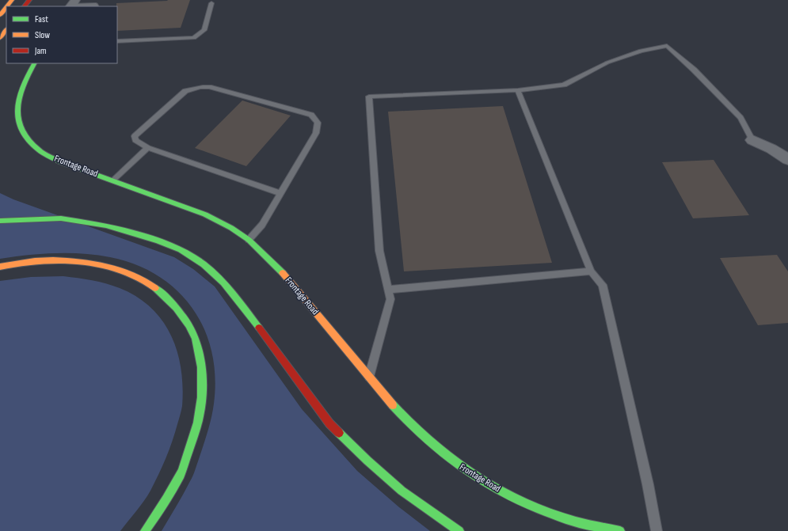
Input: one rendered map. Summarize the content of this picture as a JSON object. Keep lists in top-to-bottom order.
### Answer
{
  "streets": {
    "main road": ["Frontage Road"]
  },
  "legend": ["Fast", "Slow", "Jam"]
}
